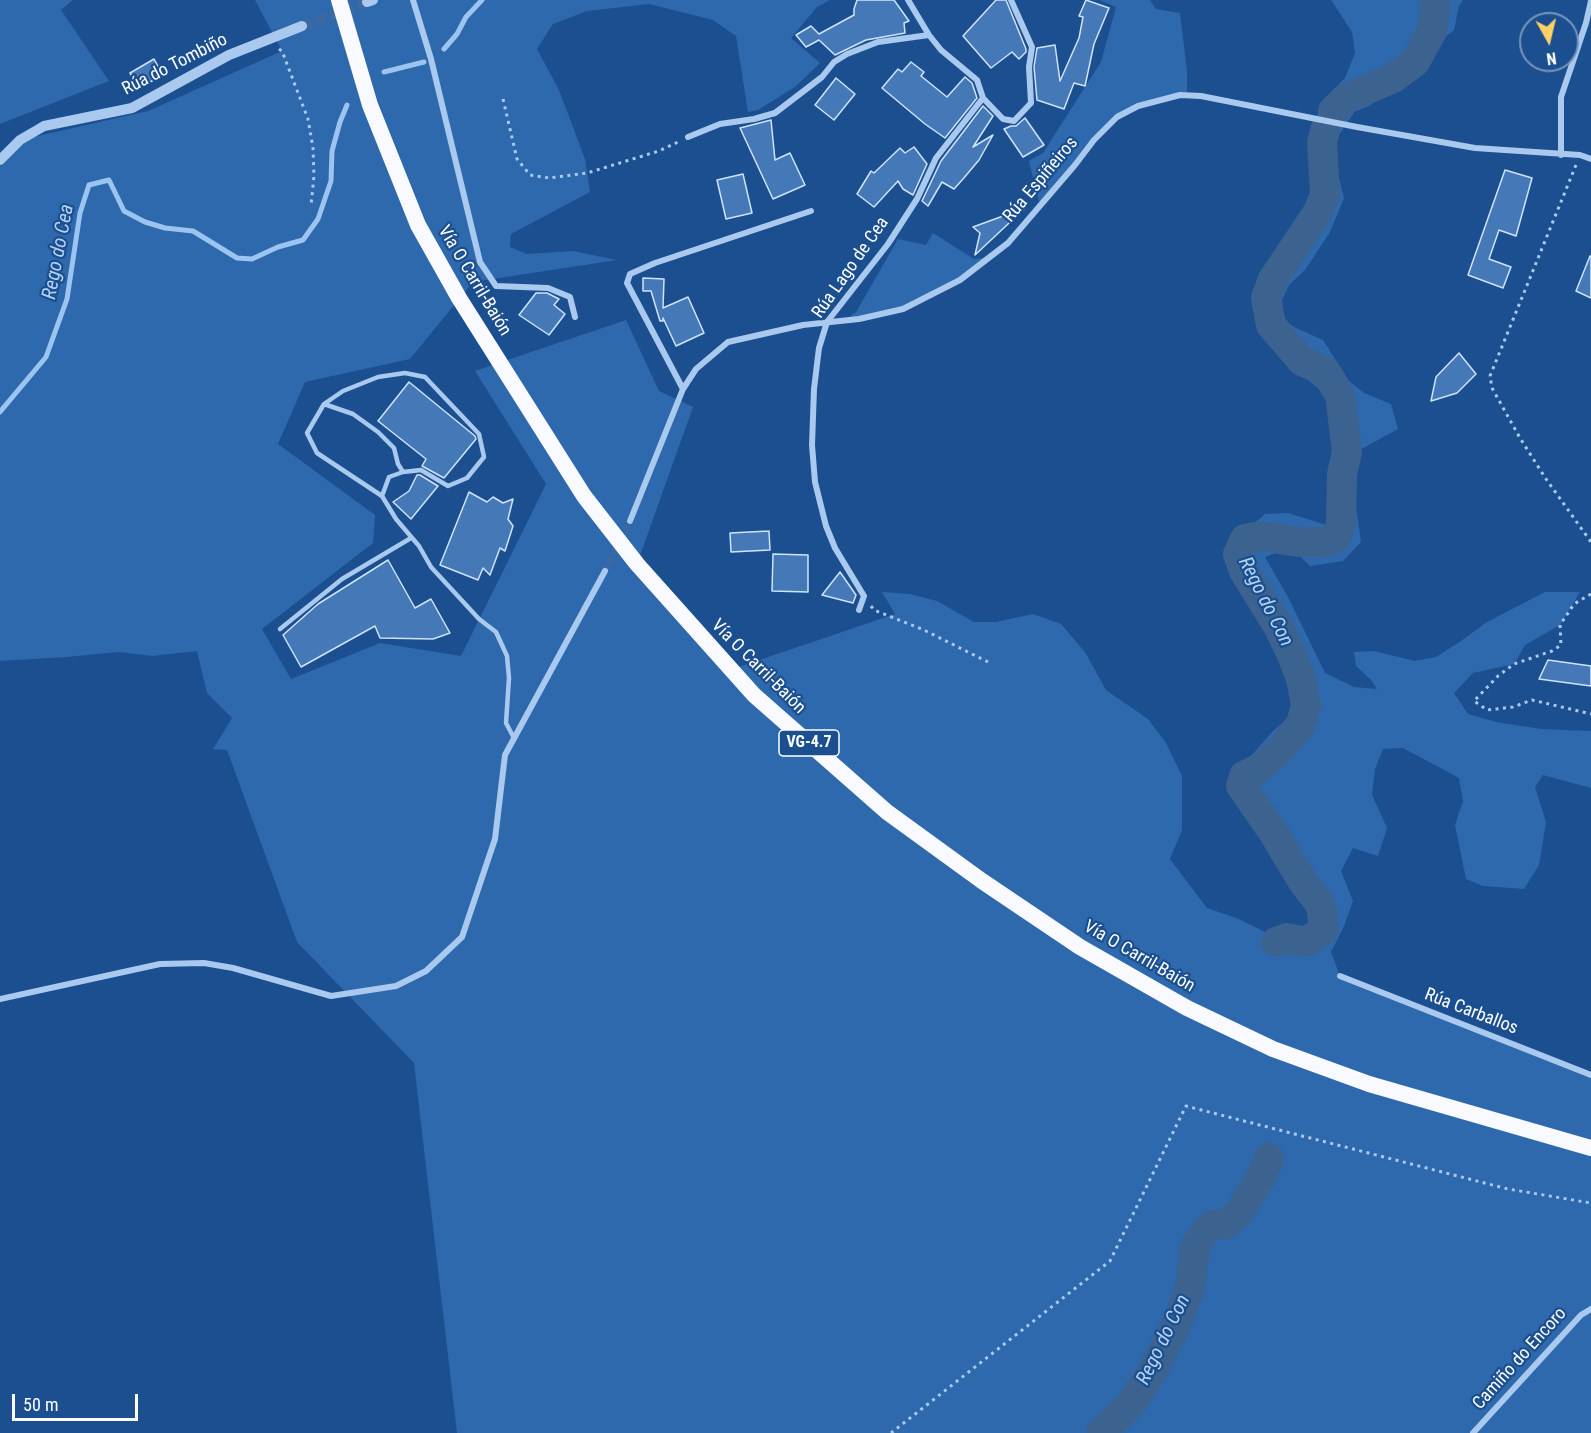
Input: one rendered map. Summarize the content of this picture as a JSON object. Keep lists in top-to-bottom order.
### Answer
{
  "streets": {
    "highway": ["Vía O Carril-Baión", "VG-4.7"],
    "street": [
      "Rúa do Tombiño",
      "Rúa Espiñeiros",
      "Rúa Lago de Cea",
      "Rúa Carballos",
      "Camiño do Encoro"
    ]
  },
  "crossings": [
    ["Rúa Espiñeiros", "Rúa Lago de Cea"]
  ],
  "water": ["Rego do Cea", "Rego do Con"],
  "scale_bar": "50 m",
  "north": "bottom"
}
